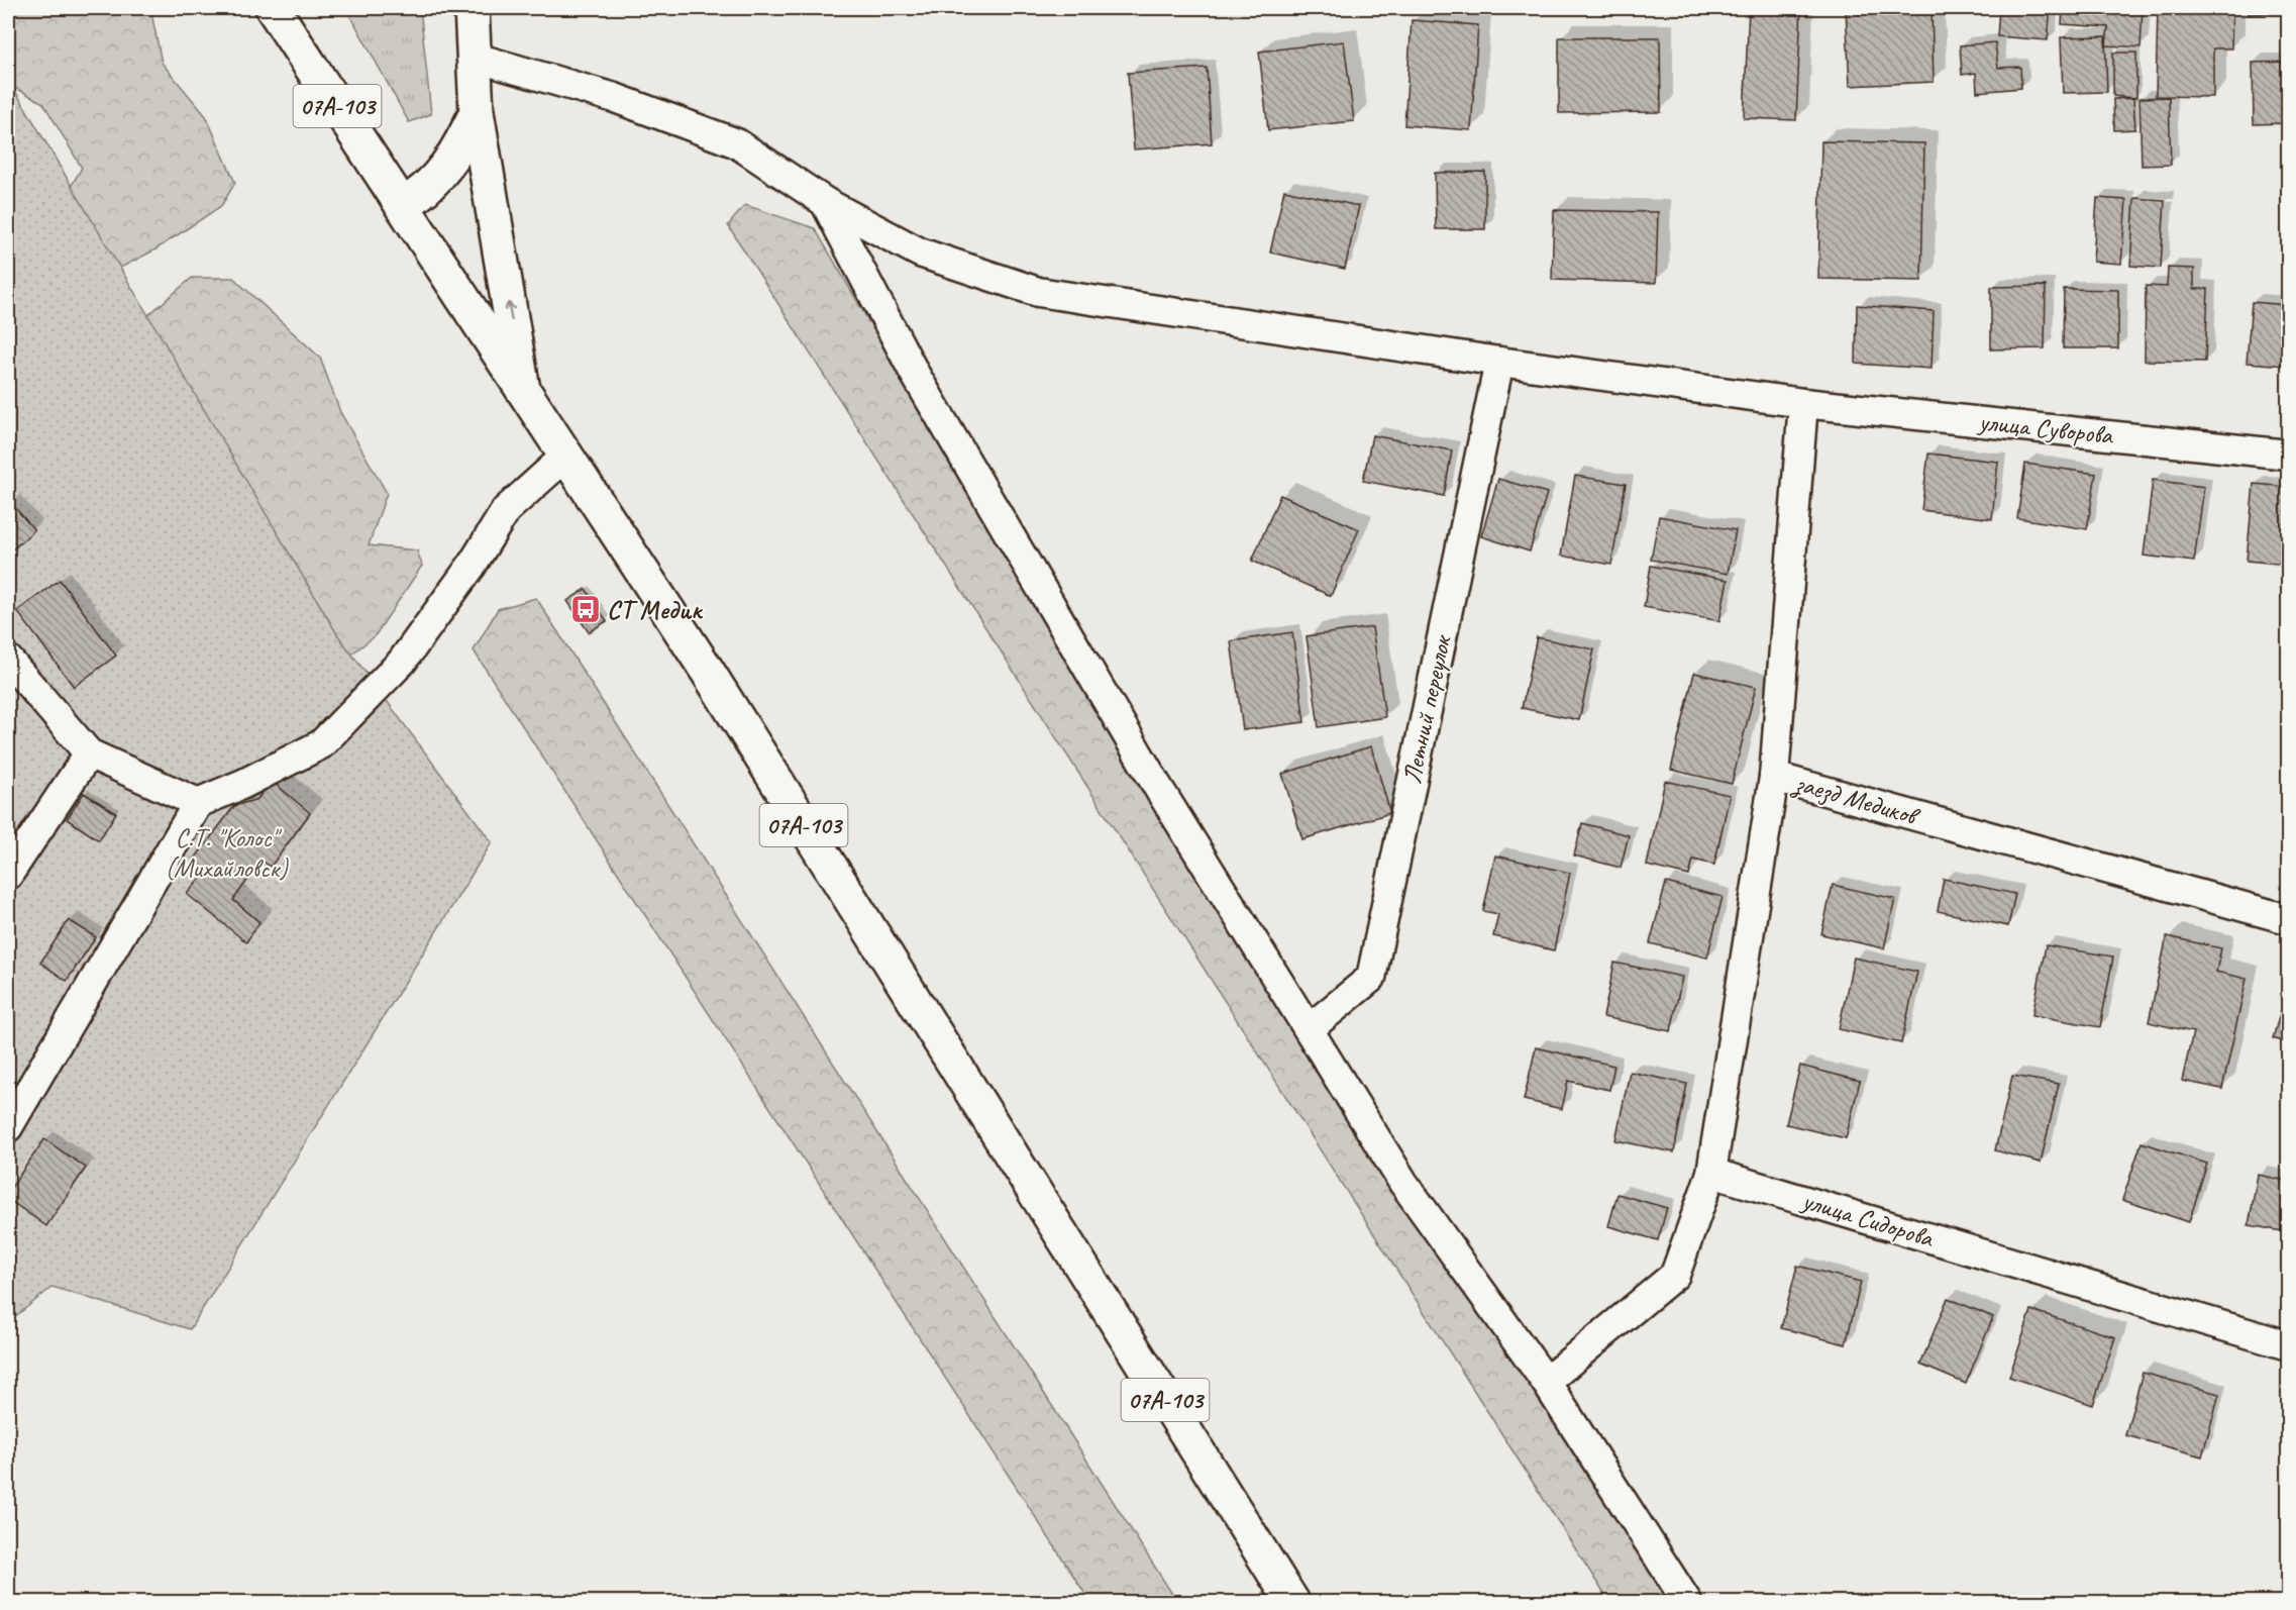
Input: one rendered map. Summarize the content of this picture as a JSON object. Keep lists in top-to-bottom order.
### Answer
{
  "streets": {
    "main road": ["07А-103"],
    "street": [
      "улица Суворова",
      "Летний переулок",
      "заезд Медиков",
      "улица Сидорова"
    ]
  },
  "crossings": [
    ["улица Суворова", "Летний переулок"],
    ["заезд Медиков", "улица Сидорова"]
  ],
  "parks": ["С.Т. \"Колос\" (Михайловск)"],
  "places": {
    "bus stop": ["СТ Медик"]
  }
}
